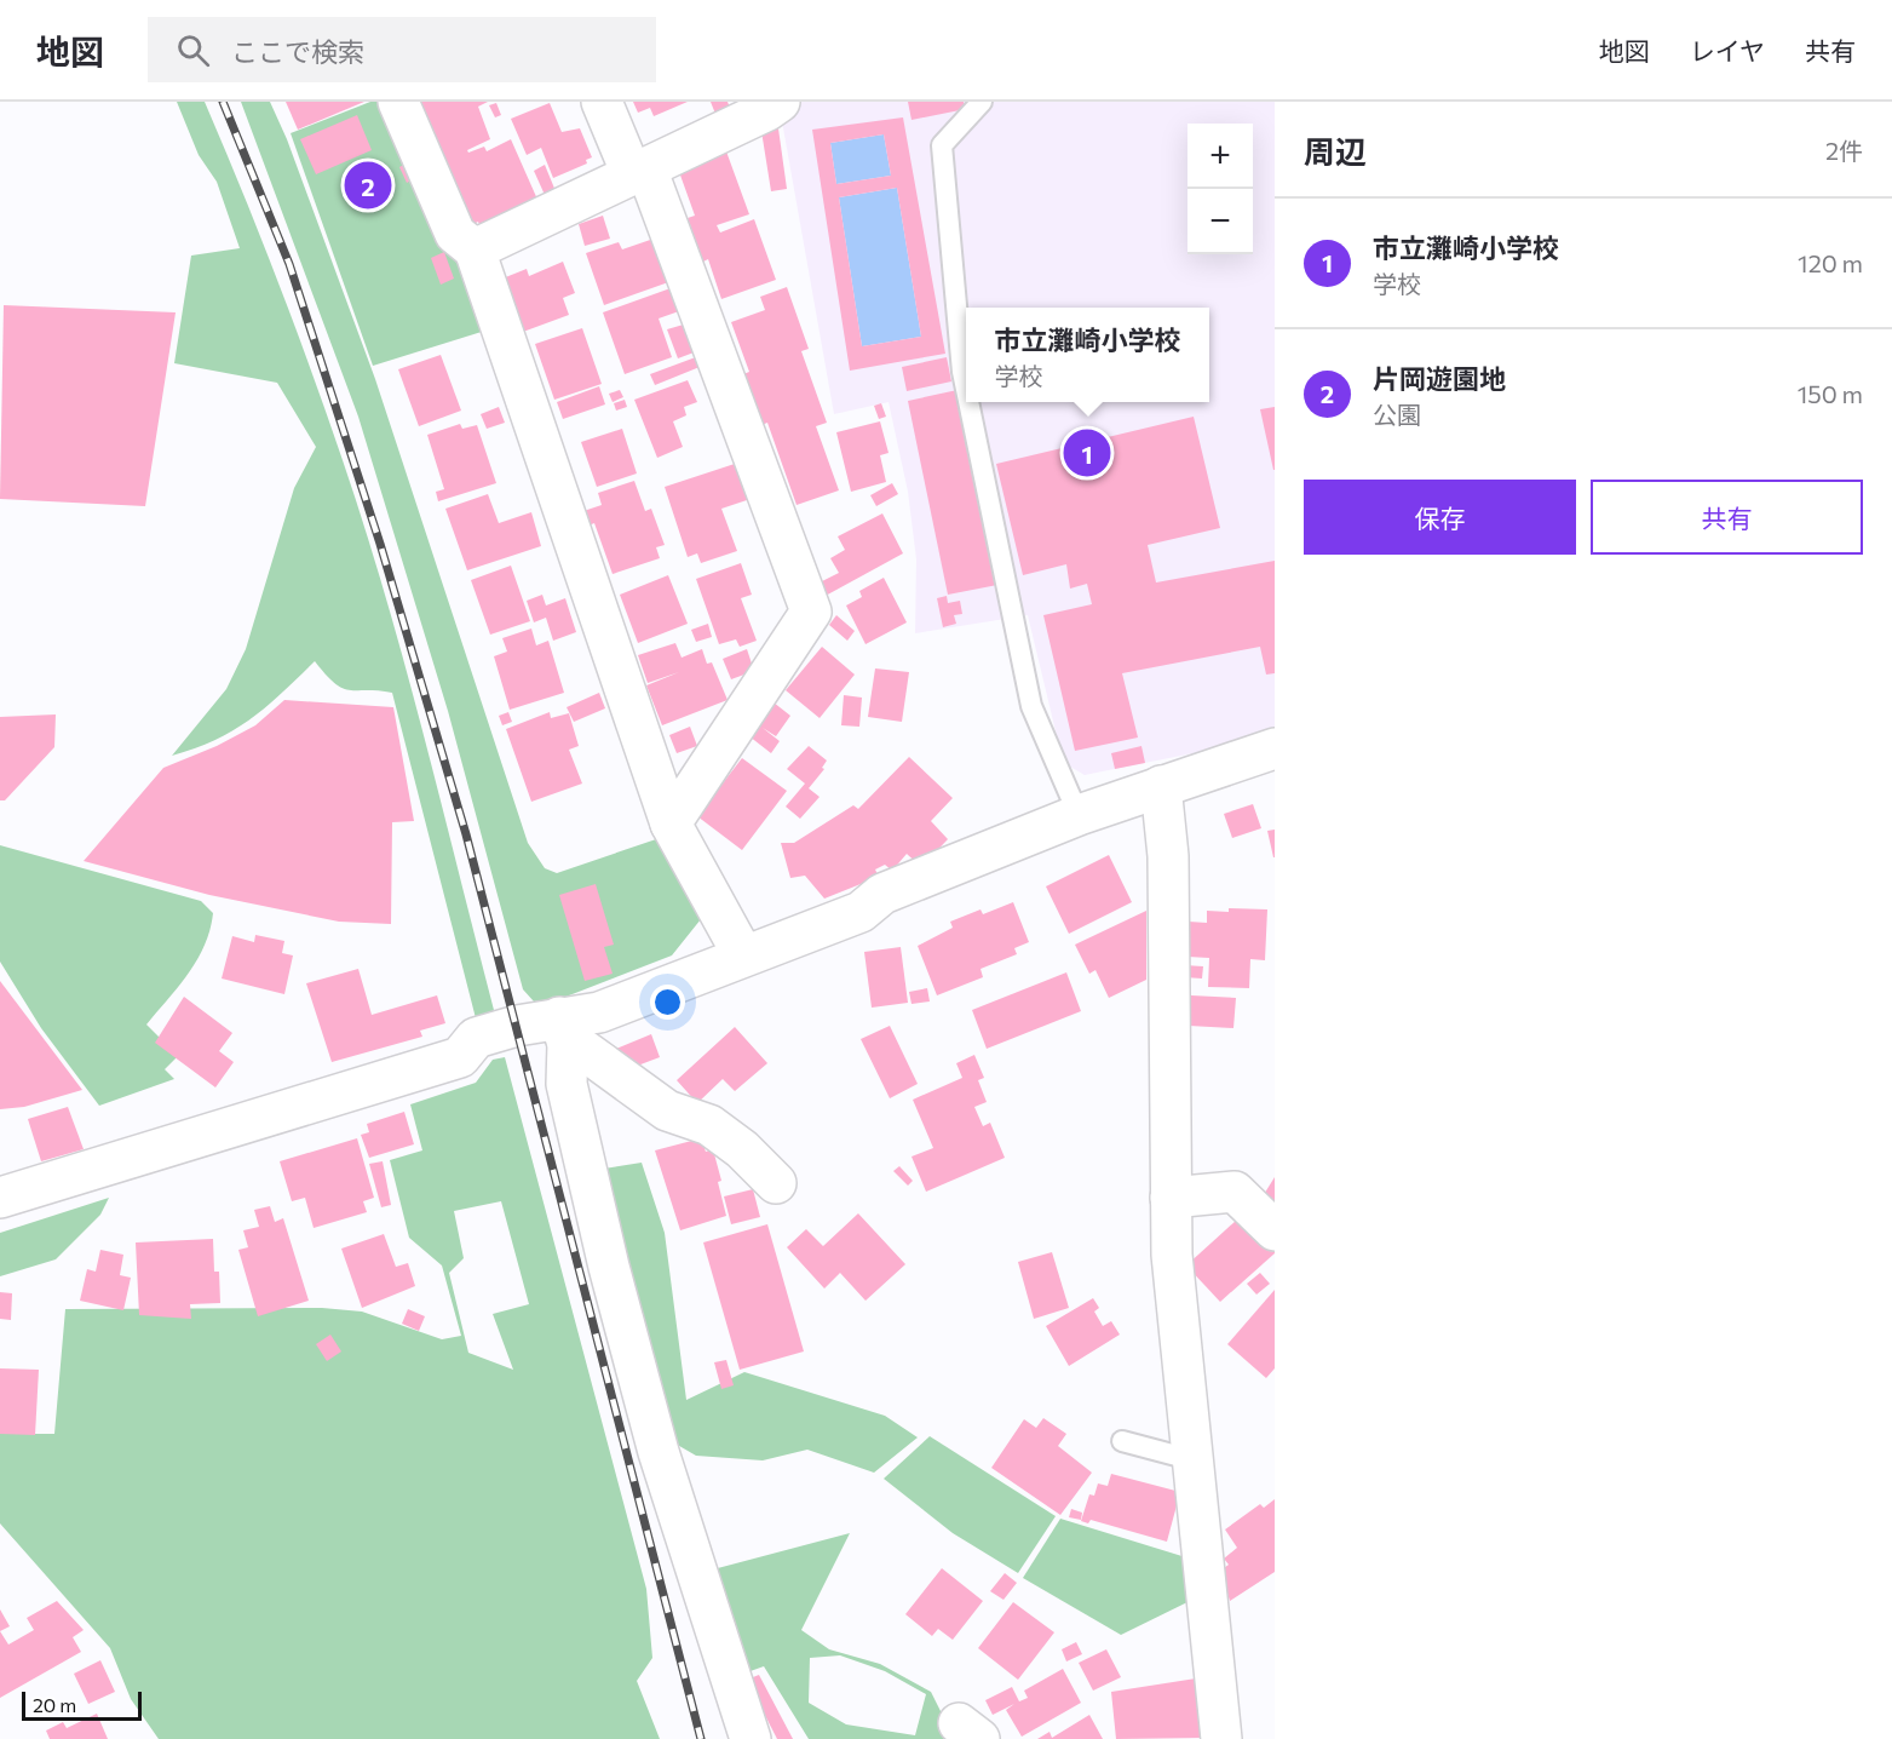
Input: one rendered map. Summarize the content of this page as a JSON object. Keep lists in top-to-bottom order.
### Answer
{
  "scale_bar": "20 m",
  "page": {
    "header": "地図",
    "search": "ここで検索",
    "nav": ["地図", "レイヤ", "共有"],
    "heading": ["周辺", "2件"],
    "map_buttons": ["+", "−"],
    "pins": ["2", "1"],
    "list": [
      {
        "mark": "1",
        "name": "市立灘崎小学校",
        "note": "学校",
        "value": "120 m"
      },
      {
        "mark": "2",
        "name": "片岡遊園地",
        "note": "公園",
        "value": "150 m"
      }
    ],
    "popup": ["市立灘崎小学校", "学校"],
    "buttons": ["保存", "共有"],
    "scale": "20 m"
  }
}
